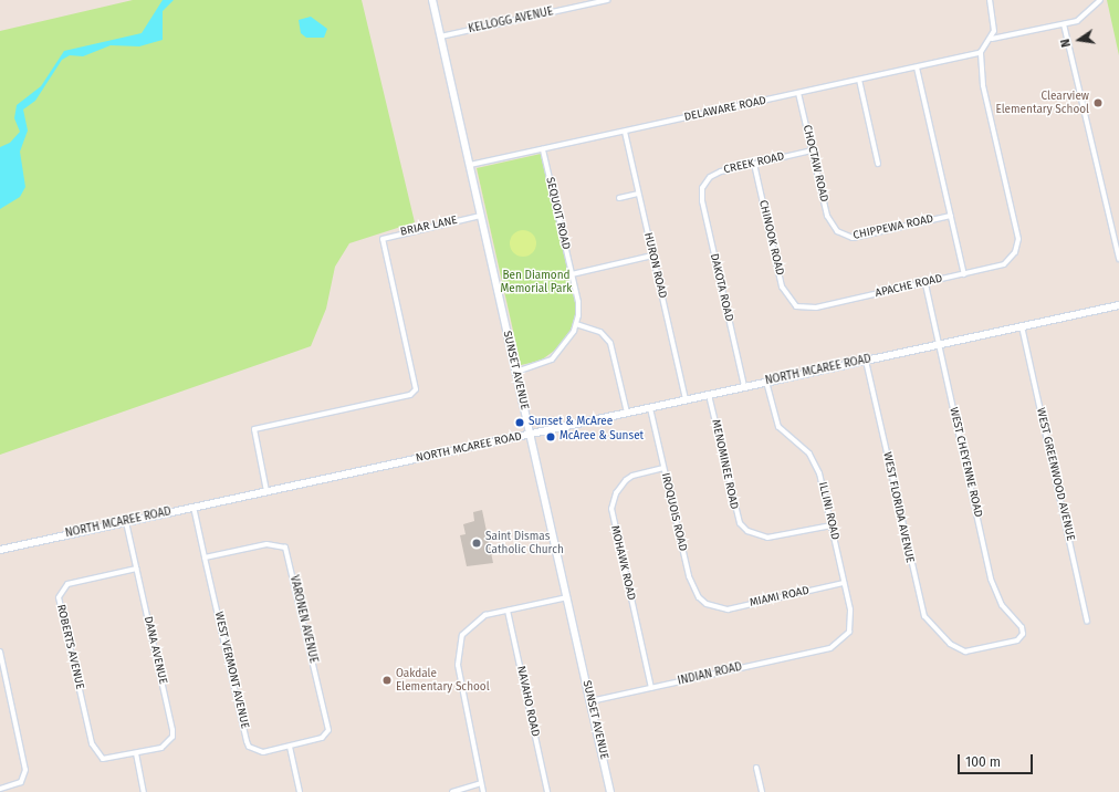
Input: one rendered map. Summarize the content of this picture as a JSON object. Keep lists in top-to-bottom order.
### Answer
{
  "streets": {
    "street": [
      "KELLOGG AVENUE",
      "DELAWARE ROAD",
      "CREEK ROAD",
      "CHOCTAW ROAD",
      "SEQUOIT ROAD",
      "BRIAR LANE",
      "CHIPPEWA ROAD",
      "CHINOOK ROAD",
      "HURON ROAD",
      "APACHE ROAD",
      "DAKOTA ROAD",
      "SUNSET AVENUE",
      "NORTH MCAREE ROAD",
      "WEST CHEYENNE ROAD",
      "MENOMINEE ROAD",
      "WEST GREENWOOD AVENUE",
      "WEST FLORIDA AVENUE",
      "ILLINI ROAD",
      "IROQUOIS ROAD",
      "MOHAWK ROAD",
      "MIAMI ROAD",
      "VARONEN AVENUE",
      "ROBERTS AVENUE",
      "DANA AVENUE",
      "WEST VERMONT AVENUE",
      "INDIAN ROAD",
      "NAVAHO ROAD"
    ]
  },
  "crossings": [
    ["KELLOGG AVENUE", "SUNSET AVENUE"],
    ["DELAWARE ROAD", "CHOCTAW ROAD"],
    ["DELAWARE ROAD", "SEQUOIT ROAD"],
    ["DELAWARE ROAD", "HURON ROAD"],
    ["DELAWARE ROAD", "APACHE ROAD"],
    ["DELAWARE ROAD", "SUNSET AVENUE"],
    ["CREEK ROAD", "CHOCTAW ROAD"],
    ["CREEK ROAD", "CHINOOK ROAD"],
    ["CREEK ROAD", "DAKOTA ROAD"],
    ["CHOCTAW ROAD", "CHIPPEWA ROAD"],
    ["BRIAR LANE", "SUNSET AVENUE"],
    ["BRIAR LANE", "NORTH MCAREE ROAD"],
    ["CHINOOK ROAD", "APACHE ROAD"],
    ["HURON ROAD", "NORTH MCAREE ROAD"],
    ["APACHE ROAD", "WEST CHEYENNE ROAD"],
    ["DAKOTA ROAD", "NORTH MCAREE ROAD"],
    ["SUNSET AVENUE", "NORTH MCAREE ROAD"],
    ["SUNSET AVENUE", "INDIAN ROAD"],
    ["NORTH MCAREE ROAD", "WEST CHEYENNE ROAD"],
    ["NORTH MCAREE ROAD", "MENOMINEE ROAD"],
    ["NORTH MCAREE ROAD", "WEST GREENWOOD AVENUE"],
    ["NORTH MCAREE ROAD", "WEST FLORIDA AVENUE"],
    ["NORTH MCAREE ROAD", "ILLINI ROAD"],
    ["NORTH MCAREE ROAD", "IROQUOIS ROAD"],
    ["NORTH MCAREE ROAD", "DANA AVENUE"],
    ["NORTH MCAREE ROAD", "WEST VERMONT AVENUE"],
    ["WEST CHEYENNE ROAD", "WEST FLORIDA AVENUE"],
    ["MENOMINEE ROAD", "ILLINI ROAD"],
    ["ILLINI ROAD", "MIAMI ROAD"],
    ["ILLINI ROAD", "INDIAN ROAD"],
    ["IROQUOIS ROAD", "MOHAWK ROAD"],
    ["IROQUOIS ROAD", "MIAMI ROAD"],
    ["MOHAWK ROAD", "INDIAN ROAD"],
    ["VARONEN AVENUE", "WEST VERMONT AVENUE"],
    ["ROBERTS AVENUE", "DANA AVENUE"]
  ],
  "parks": ["Ben Diamond Memorial Park"],
  "places": [
    "Clearview Elementary School",
    "Sunset & McAree",
    "McAree & Sunset",
    "Saint Dismas Catholic Church",
    "Oakdale Elementary School"
  ],
  "scale_bar": "100 m",
  "north": "left"
}
